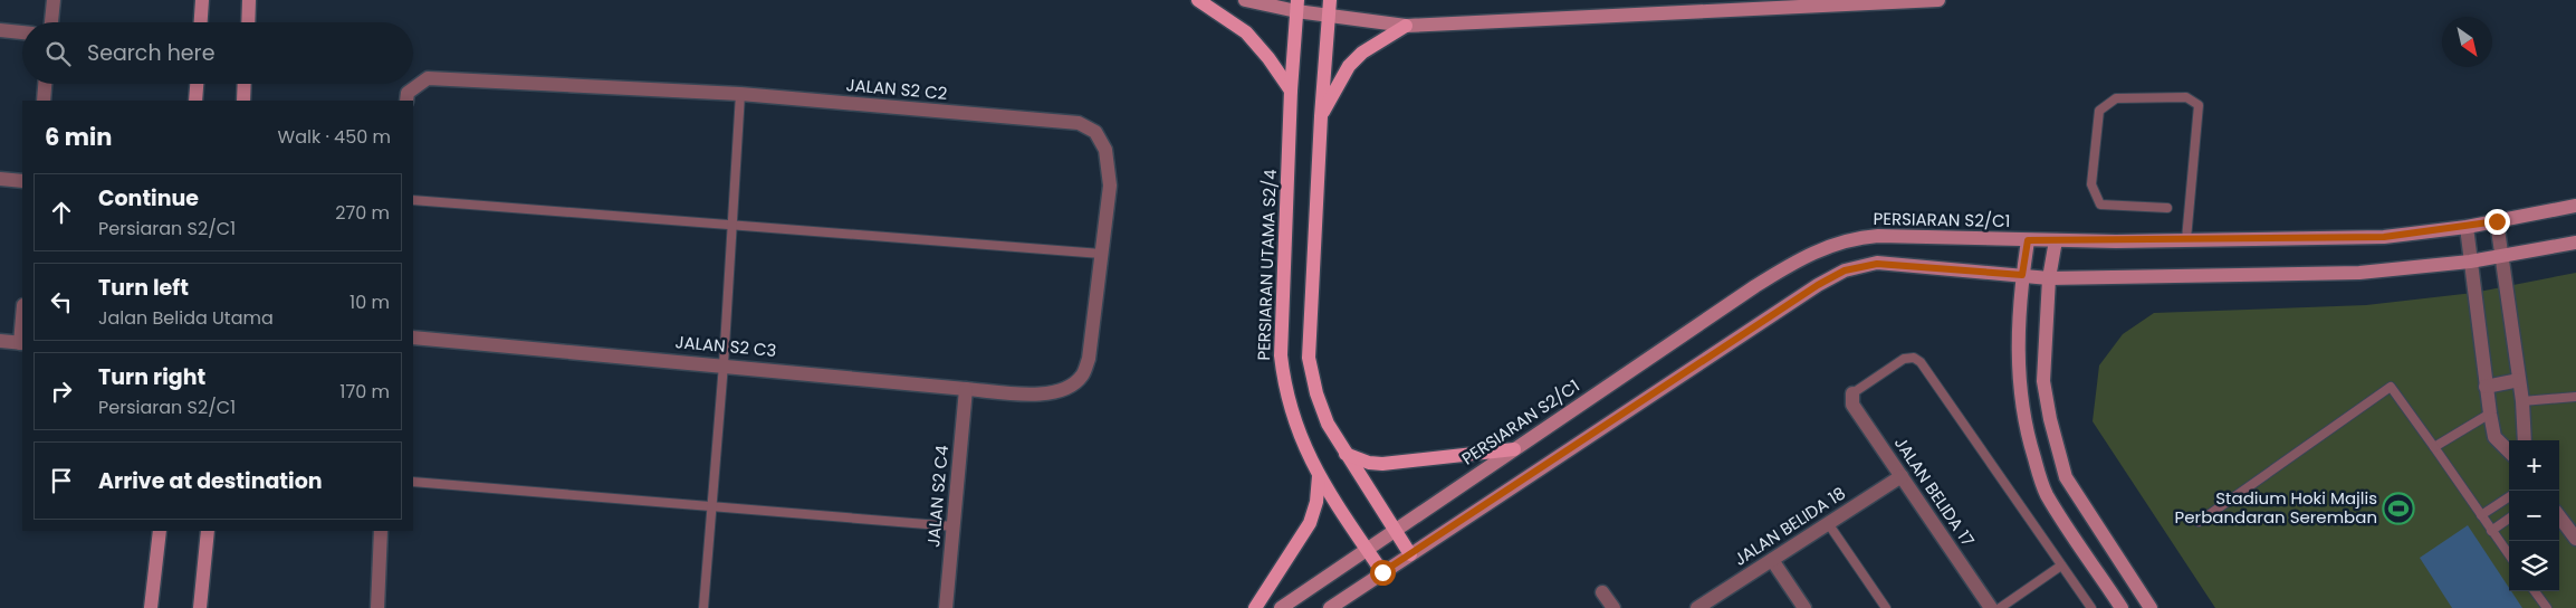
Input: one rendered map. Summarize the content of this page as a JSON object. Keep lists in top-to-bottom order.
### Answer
{
  "streets": {
    "main road": ["PERSIARAN S2/C1", "PERSIARAN UTAMA S2/4"],
    "street": [
      "JALAN S2 C2",
      "JALAN S2 C3",
      "JALAN BELIDA 17",
      "JALAN S2 C4",
      "JALAN BELIDA 18"
    ]
  },
  "crossings": [
    ["JALAN S2 C2", "JALAN S2 C3"],
    ["PERSIARAN S2/C1", "PERSIARAN UTAMA S2/4"],
    ["JALAN S2 C3", "JALAN S2 C4"],
    ["JALAN BELIDA 17", "JALAN BELIDA 18"]
  ],
  "places": {
    "sports": ["Stadium Hoki Majlis Perbandaran Seremban"]
  },
  "north": "bottom right",
  "page": {
    "search": "Search here",
    "heading": ["6 min", "Walk · 450 m"],
    "list": [
      ["Continue", "Persiaran S2/C1", "270 m"],
      ["Turn left", "Jalan Belida Utama", "10 m"],
      ["Turn right", "Persiaran S2/C1", "170 m"],
      "Arrive at destination"
    ],
    "map_buttons": ["+", "−"]
  }
}
